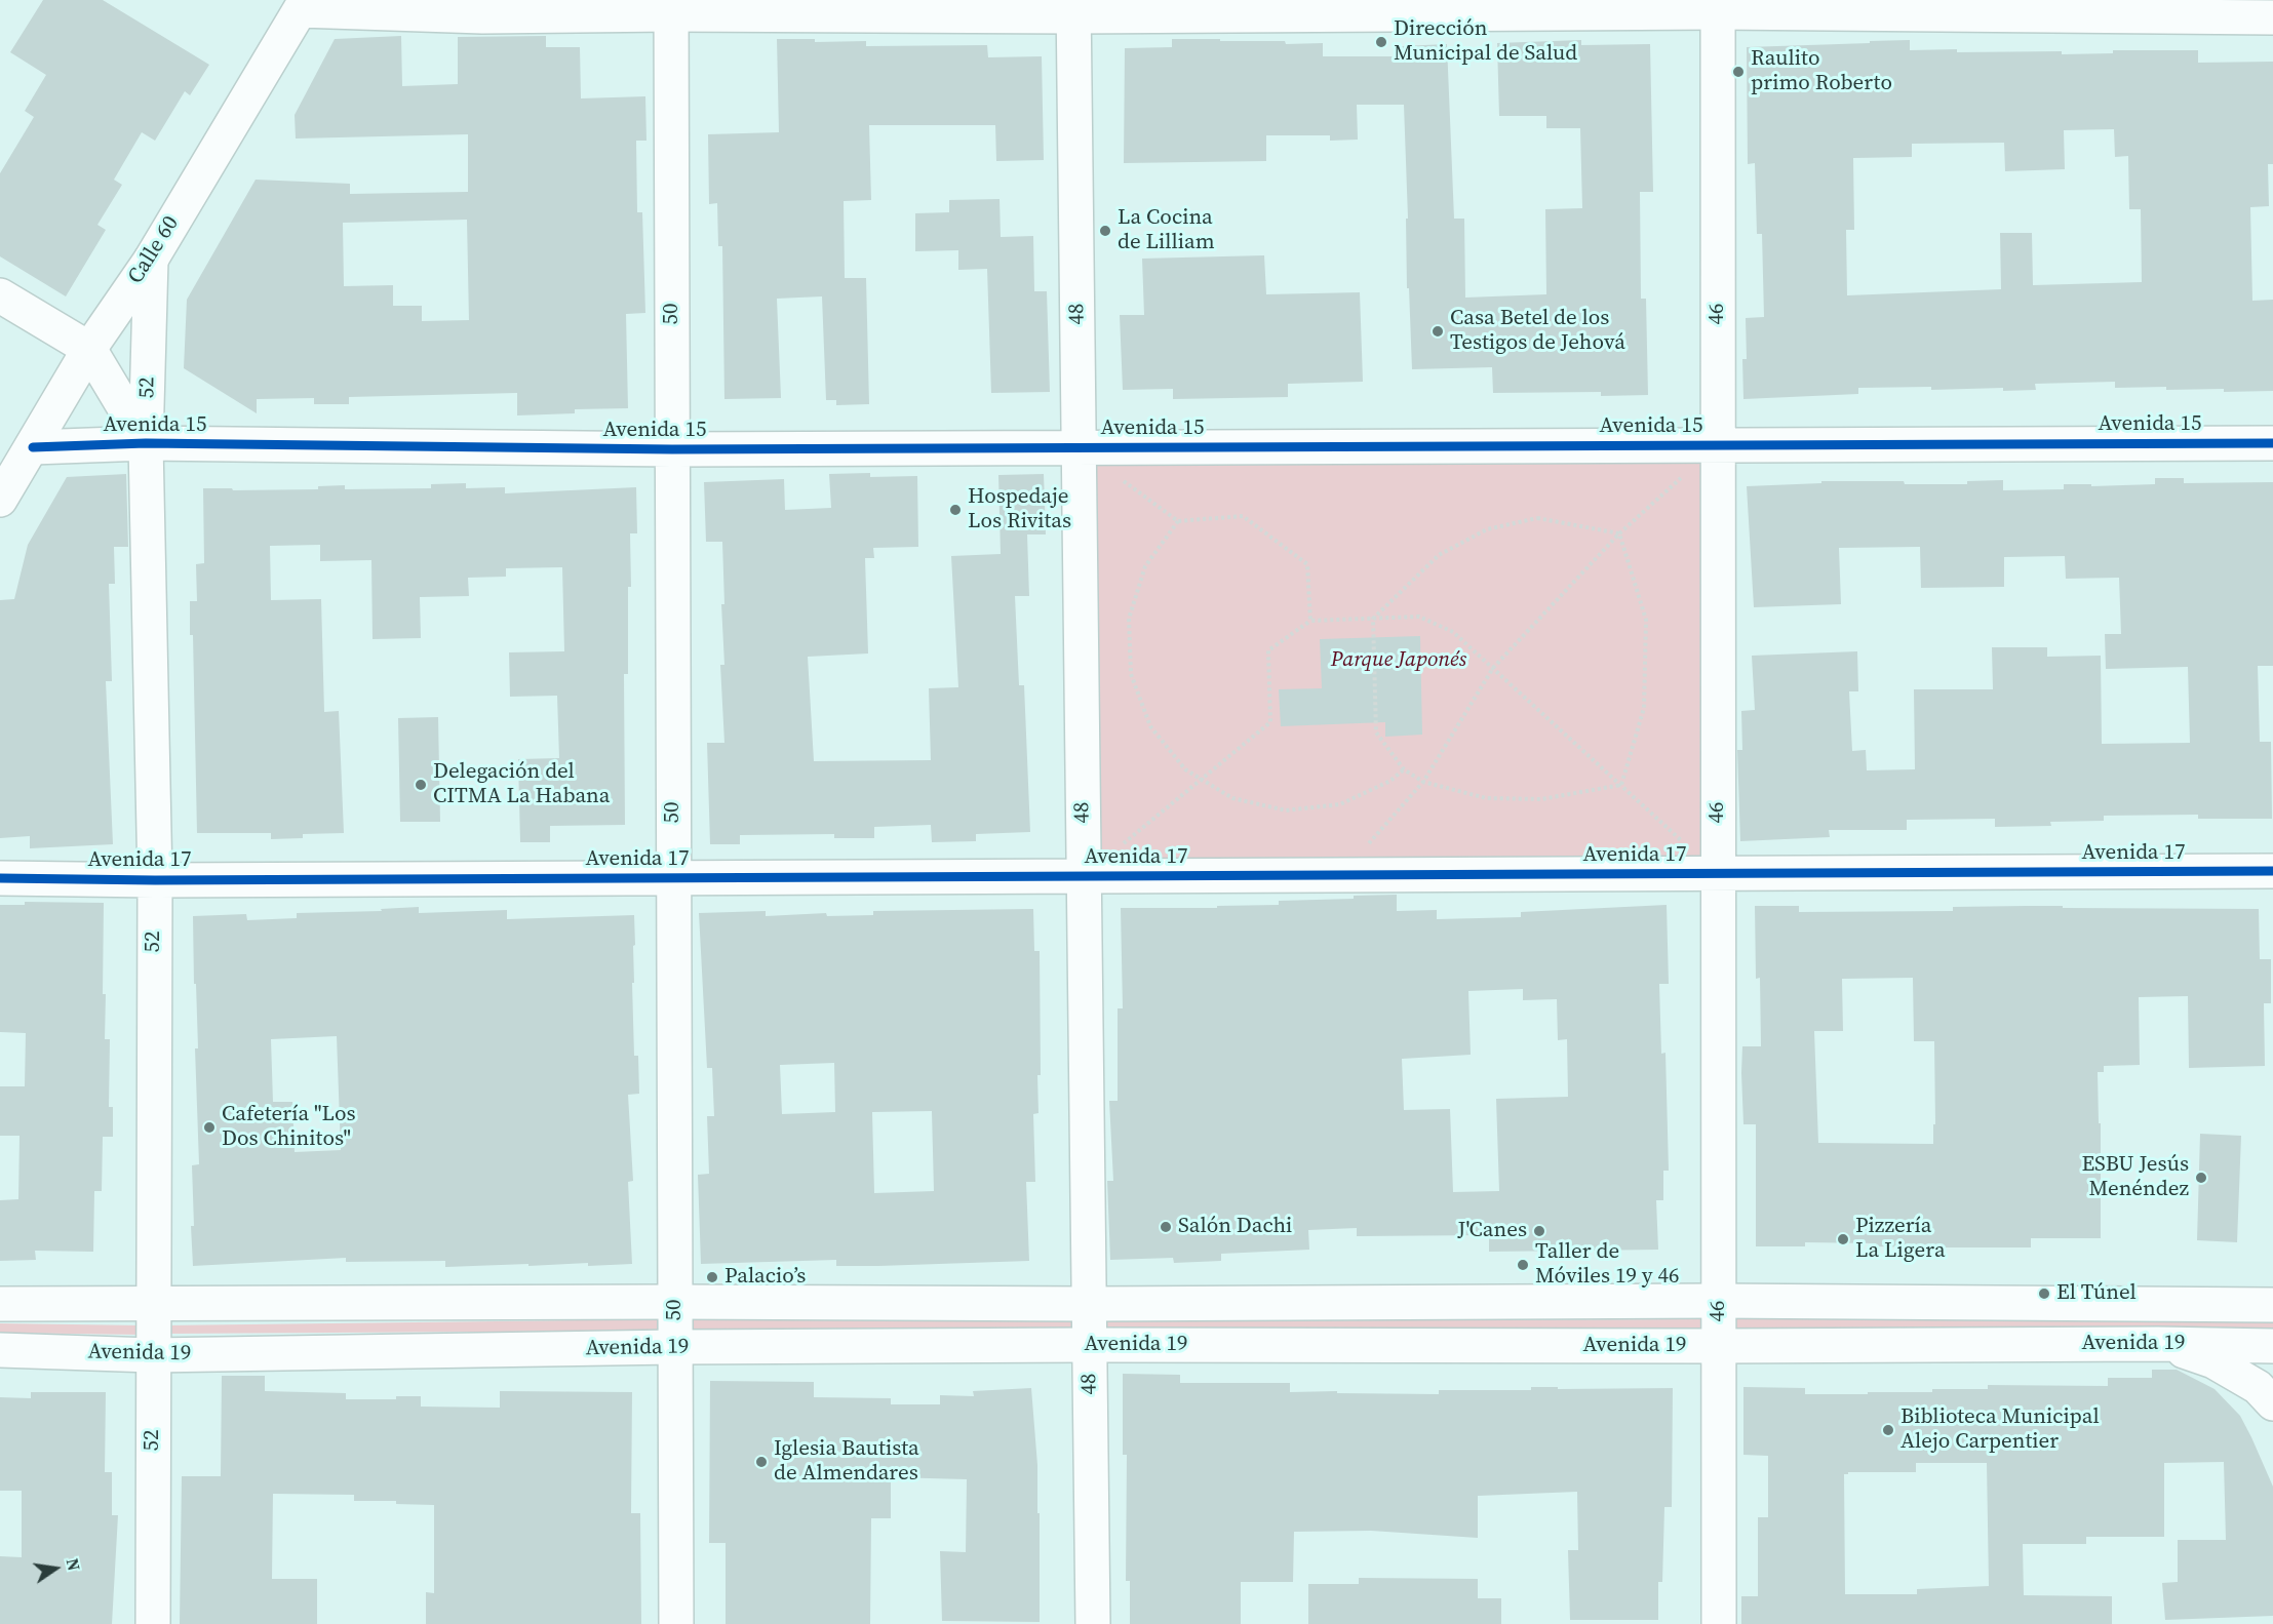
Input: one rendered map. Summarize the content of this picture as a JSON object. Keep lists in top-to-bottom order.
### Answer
{
  "streets": {
    "street": [
      "Calle 60",
      "50",
      "48",
      "46",
      "52",
      "Avenida 15",
      "Avenida 17",
      "Avenida 19"
    ]
  },
  "crossings": [
    ["Calle 60", "52"],
    ["Calle 60", "Avenida 15"],
    ["50", "Avenida 15"],
    ["50", "Avenida 17"],
    ["50", "Avenida 19"],
    ["48", "Avenida 15"],
    ["48", "Avenida 17"],
    ["48", "Avenida 19"],
    ["46", "Avenida 15"],
    ["46", "Avenida 17"],
    ["46", "Avenida 19"],
    ["52", "Avenida 15"],
    ["52", "Avenida 17"],
    ["52", "Avenida 19"]
  ],
  "parks": ["Parque Japonés"],
  "places": [
    "Dirección Municipal de Salud",
    "Raulito primo Roberto",
    "La Cocina de Lilliam",
    "Casa Betel de los Testigos de Jehová",
    "Hospedaje Los Rivitas",
    "Delegación del CITMA La Habana",
    "Cafetería \"Los Dos Chinitos\"",
    "ESBU Jesús Menéndez",
    "Salón Dachi",
    "J'Canes",
    "Pizzería La Ligera",
    "Taller de Móviles 19 y 46",
    "Palacio’s",
    "El Túnel",
    "Biblioteca Municipal Alejo Carpentier",
    "Iglesia Bautista de Almendares"
  ],
  "north": "right"
}
